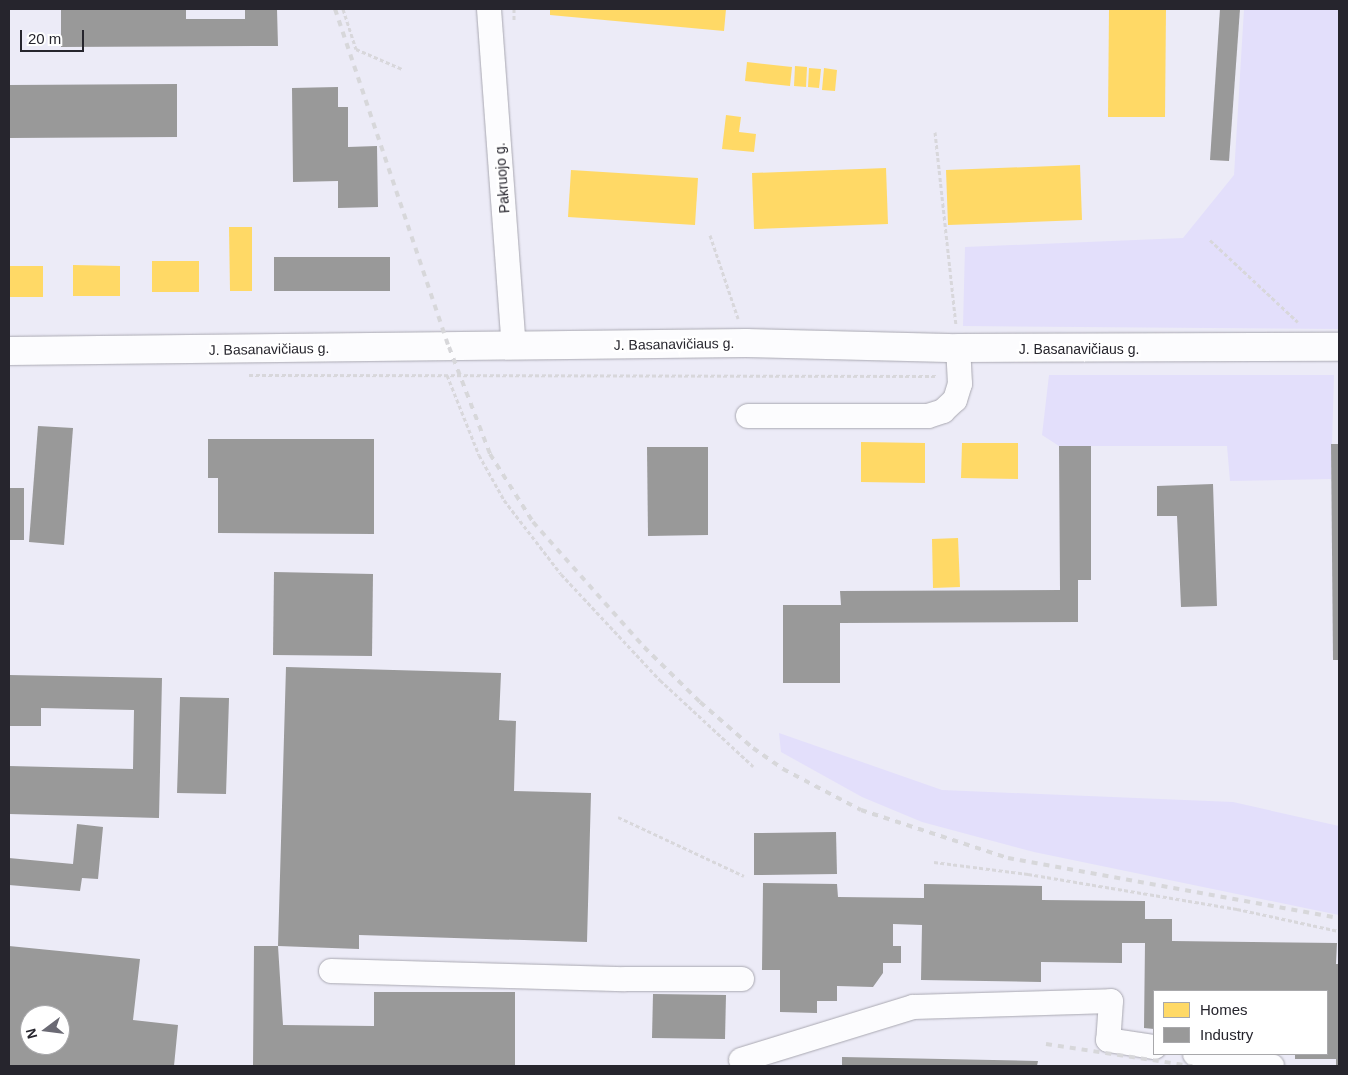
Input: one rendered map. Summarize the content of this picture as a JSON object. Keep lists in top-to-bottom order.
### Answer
{
  "streets": {
    "main road": ["J. Basanavičiaus g."],
    "street": ["Pakruojo g."]
  },
  "crossings": [
    ["Pakruojo g.", "J. Basanavičiaus g."]
  ],
  "legend": ["Homes", "Industry"],
  "scale_bar": "20 m",
  "north": "left"
}
